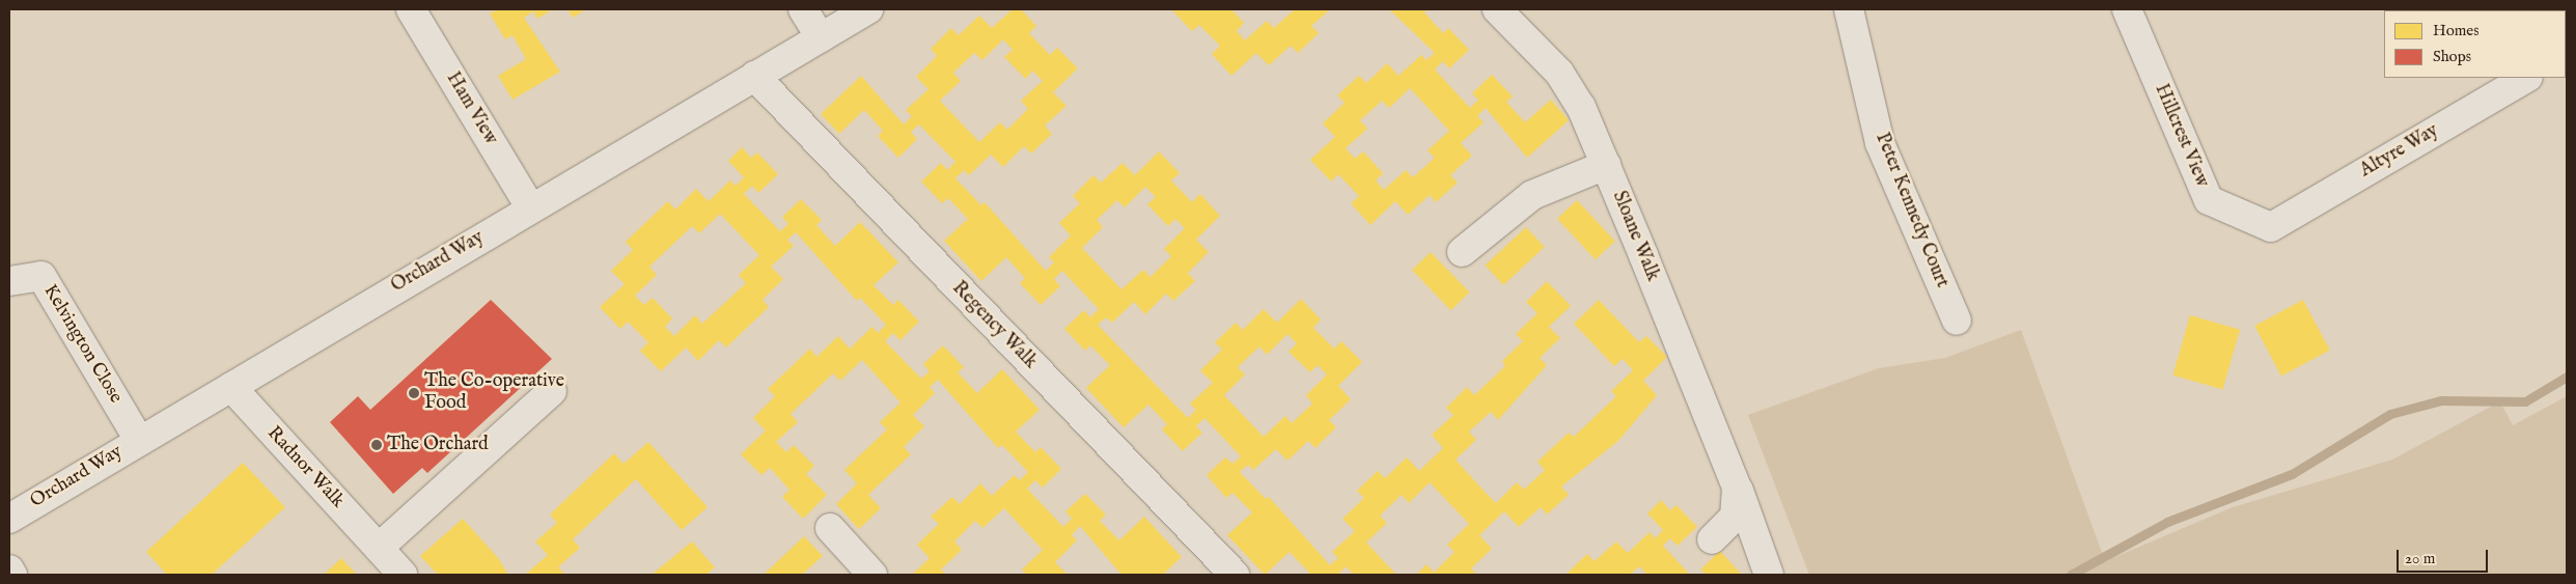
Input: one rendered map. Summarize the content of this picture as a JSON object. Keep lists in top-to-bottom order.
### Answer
{
  "streets": {
    "street": [
      "Ham View",
      "Hillcrest View",
      "Altyre Way",
      "Peter Kennedy Court",
      "Sloane Walk",
      "Orchard Way",
      "Regency Walk",
      "Kelvington Close",
      "Radnor Walk"
    ]
  },
  "crossings": [
    ["Ham View", "Orchard Way"],
    ["Hillcrest View", "Altyre Way"],
    ["Orchard Way", "Regency Walk"],
    ["Orchard Way", "Kelvington Close"],
    ["Orchard Way", "Radnor Walk"]
  ],
  "places": ["The Co-operative Food", "The Orchard"],
  "legend": ["Homes", "Shops"],
  "scale_bar": "20 m"
}
